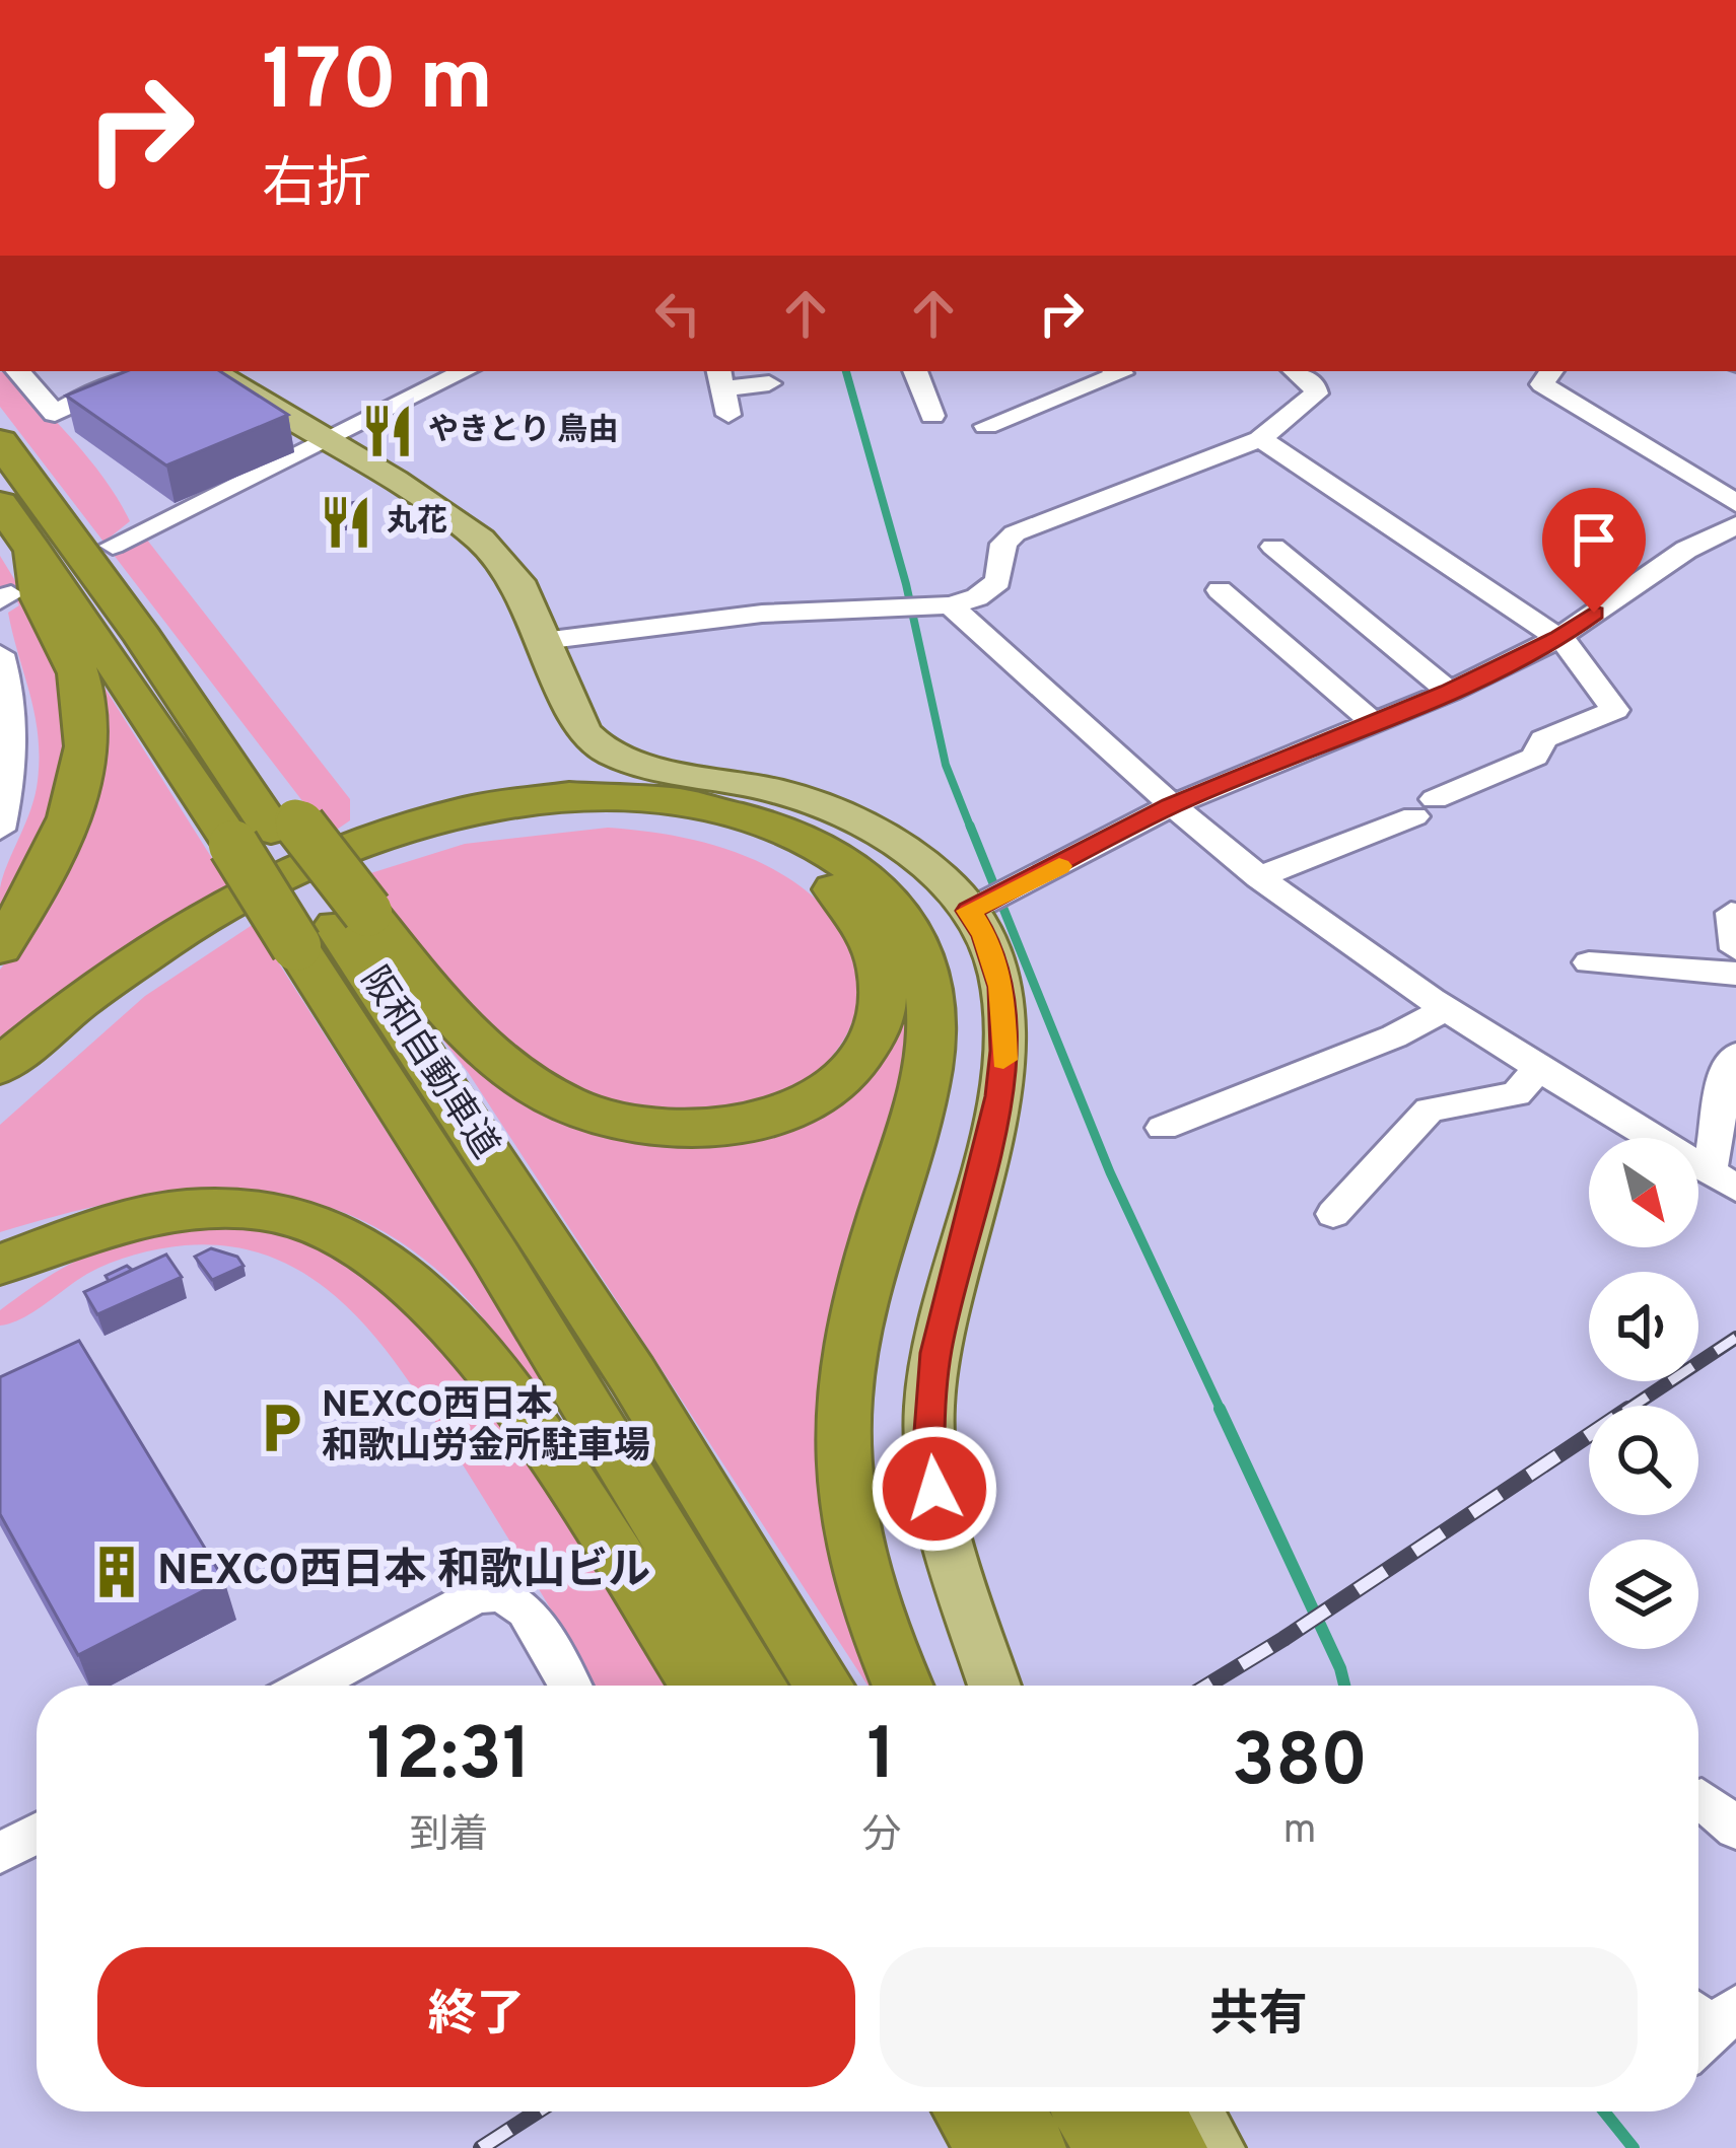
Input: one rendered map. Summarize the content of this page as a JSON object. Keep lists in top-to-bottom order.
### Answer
{
  "streets": {
    "highway": ["阪和自動車道"]
  },
  "places": {
    "restaurant": ["やきとり 鳥由", "丸花"],
    "parking": ["NEXCO西日本 和歌山労金所駐車場"],
    "building": ["NEXCO西日本 和歌山ビル"]
  },
  "north": "bottom right",
  "page": {
    "turn": ["170 m", "右折"],
    "eta": [
      "12:31",
      "到着",
      "1",
      "分",
      "380",
      "m"
    ],
    "buttons": ["終了", "共有"]
  }
}
